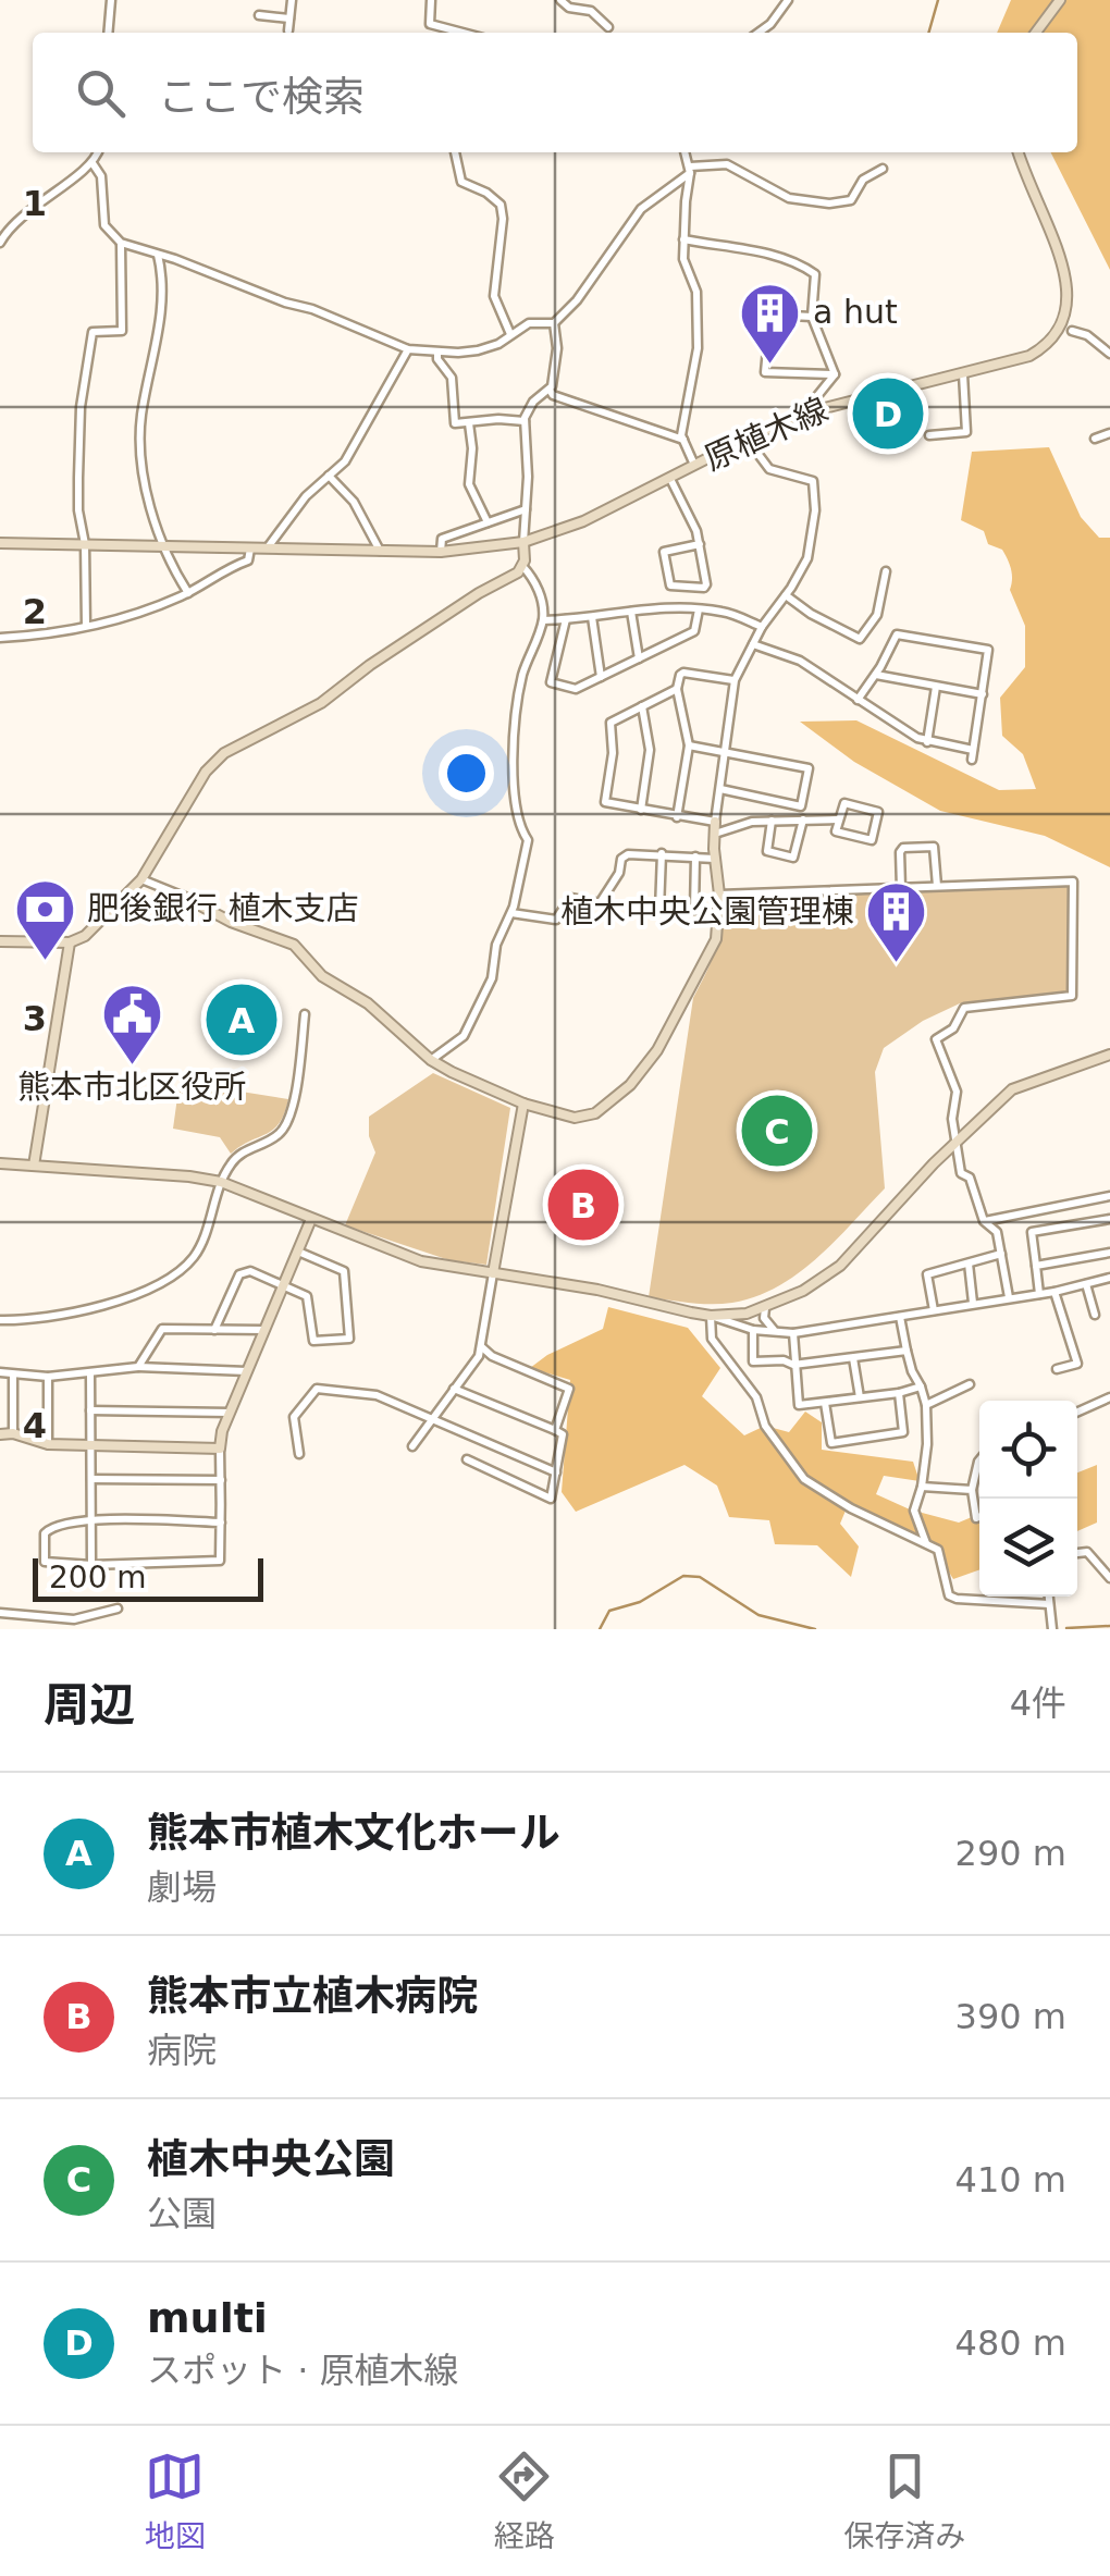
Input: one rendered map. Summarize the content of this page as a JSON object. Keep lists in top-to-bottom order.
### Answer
{
  "streets": {
    "street": ["原植木線"]
  },
  "places": {
    "building": ["a hut", "植木中央公園管理棟"],
    "bank": ["肥後銀行 植木支店"],
    "public building": ["熊本市北区役所"]
  },
  "scale_bar": "200 m",
  "page": {
    "search": "ここで検索",
    "pins": [
      "D",
      "A",
      "C",
      "B"
    ],
    "scale": "200 m",
    "heading": ["周辺", "4件"],
    "list": [
      {
        "mark": "A",
        "name": "熊本市植木文化ホール",
        "note": "劇場",
        "value": "290 m"
      },
      {
        "mark": "B",
        "name": "熊本市立植木病院",
        "note": "病院",
        "value": "390 m"
      },
      {
        "mark": "C",
        "name": "植木中央公園",
        "note": "公園",
        "value": "410 m"
      },
      {
        "mark": "D",
        "name": "multi",
        "note": "スポット · 原植木線",
        "value": "480 m"
      }
    ],
    "nav": ["地図", "経路", "保存済み"]
  },
  "grid": {
    "rows": [
      "1",
      "2",
      "3",
      "4"
    ]
  }
}
